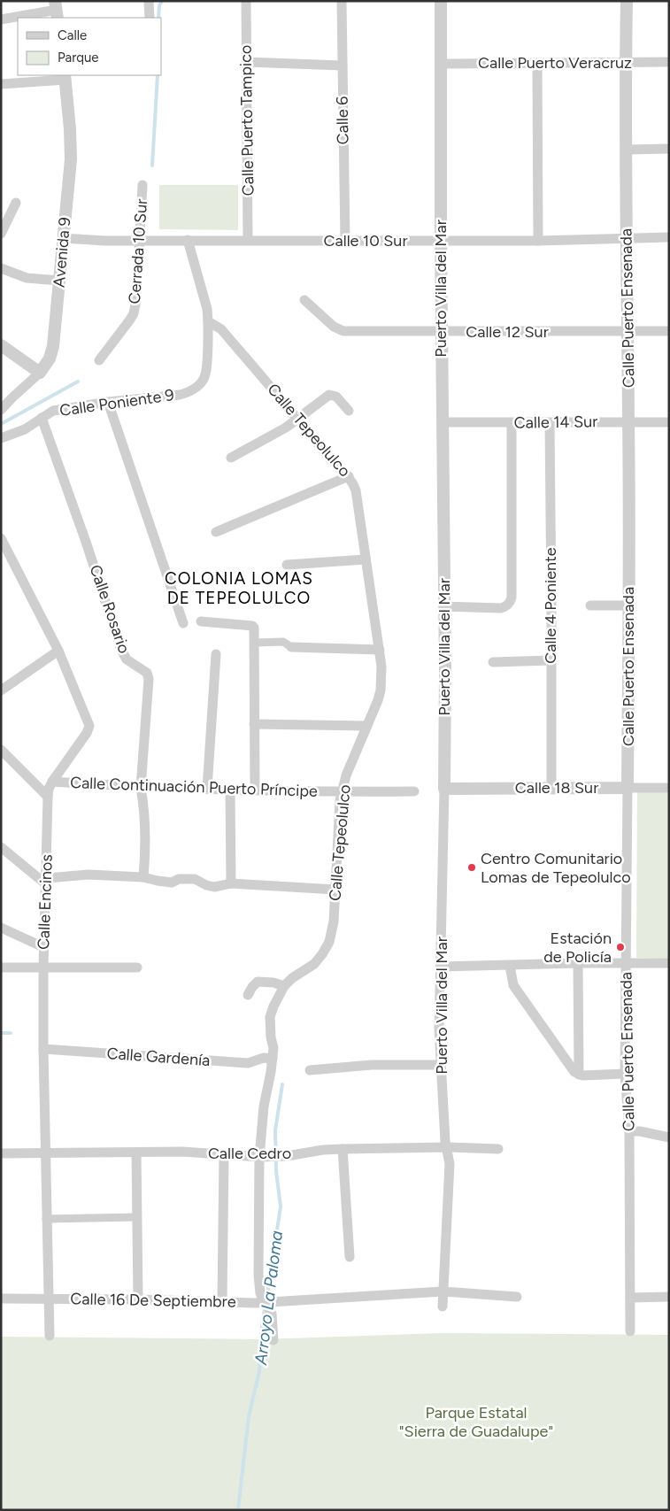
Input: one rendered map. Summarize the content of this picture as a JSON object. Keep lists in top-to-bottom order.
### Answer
{
  "streets": {
    "street": [
      "Calle Puerto Veracruz",
      "Calle Puerto Tampico",
      "Calle 6",
      "Calle 10 Sur",
      "Cerrada 10 Sur",
      "Avenida 9",
      "Puerto Villa del Mar",
      "Calle Puerto Ensenada",
      "Calle 12 Sur",
      "Calle Poniente 9",
      "Calle 14 Sur",
      "Calle Tepeolulco",
      "Calle 4 Poniente",
      "Calle Rosario",
      "Calle Continuación Puerto Príncipe",
      "Calle 18 Sur",
      "Calle Encinos",
      "Calle Gardenía",
      "Calle Cedro",
      "Calle 16 De Septiembre"
    ]
  },
  "crossings": [
    ["Calle Puerto Veracruz", "Puerto Villa del Mar"],
    ["Calle Puerto Veracruz", "Calle Puerto Ensenada"],
    ["Calle Puerto Tampico", "Calle 10 Sur"],
    ["Calle 6", "Calle 10 Sur"],
    ["Calle 10 Sur", "Cerrada 10 Sur"],
    ["Calle 10 Sur", "Avenida 9"],
    ["Calle 10 Sur", "Puerto Villa del Mar"],
    ["Calle 10 Sur", "Calle Puerto Ensenada"],
    ["Puerto Villa del Mar", "Calle 12 Sur"],
    ["Puerto Villa del Mar", "Calle 14 Sur"],
    ["Puerto Villa del Mar", "Calle 18 Sur"],
    ["Puerto Villa del Mar", "Calle Cedro"],
    ["Puerto Villa del Mar", "Calle 16 De Septiembre"],
    ["Calle Puerto Ensenada", "Calle 12 Sur"],
    ["Calle Puerto Ensenada", "Calle 14 Sur"],
    ["Calle Puerto Ensenada", "Calle 18 Sur"],
    ["Calle Poniente 9", "Calle Tepeolulco"],
    ["Calle Poniente 9", "Calle Rosario"],
    ["Calle 14 Sur", "Calle 4 Poniente"],
    ["Calle Tepeolulco", "Calle Continuación Puerto Príncipe"],
    ["Calle Tepeolulco", "Calle Gardenía"],
    ["Calle Tepeolulco", "Calle Cedro"],
    ["Calle Tepeolulco", "Calle 16 De Septiembre"],
    ["Calle 4 Poniente", "Calle 18 Sur"],
    ["Calle Rosario", "Calle Continuación Puerto Príncipe"],
    ["Calle Continuación Puerto Príncipe", "Calle Encinos"],
    ["Calle Encinos", "Calle Gardenía"],
    ["Calle Encinos", "Calle Cedro"],
    ["Calle Encinos", "Calle 16 De Septiembre"]
  ],
  "districts": ["COLONIA LOMAS DE TEPEOLULCO"],
  "water": ["Arroyo La Paloma"],
  "parks": ["Parque Estatal \"Sierra de Guadalupe\""],
  "places": ["Centro Comunitario Lomas de Tepeolulco", "Estación de Policía"],
  "legend": ["Calle", "Parque"]
}
